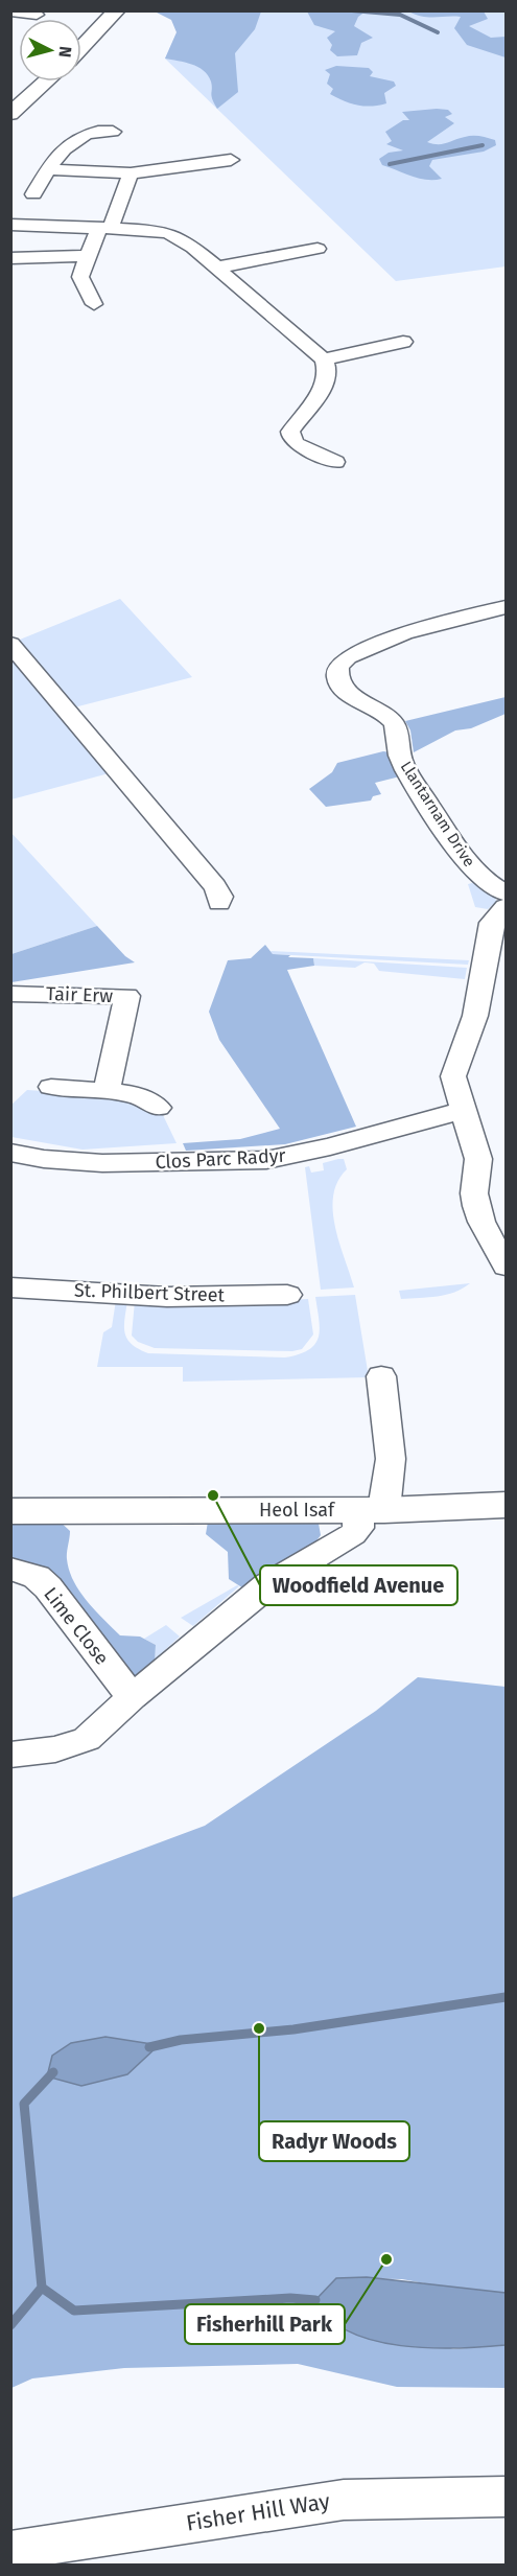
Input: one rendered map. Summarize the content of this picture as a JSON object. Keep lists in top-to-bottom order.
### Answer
{
  "streets": {
    "main road": ["Heol Isaf"],
    "street": [
      "Llantarnam Drive",
      "Tair Erw",
      "Clos Parc Radyr",
      "St. Philbert Street",
      "Lime Close",
      "Fisher Hill Way"
    ]
  },
  "places": ["Woodfield Avenue", "Radyr Woods", "Fisherhill Park"],
  "north": "right"
}
